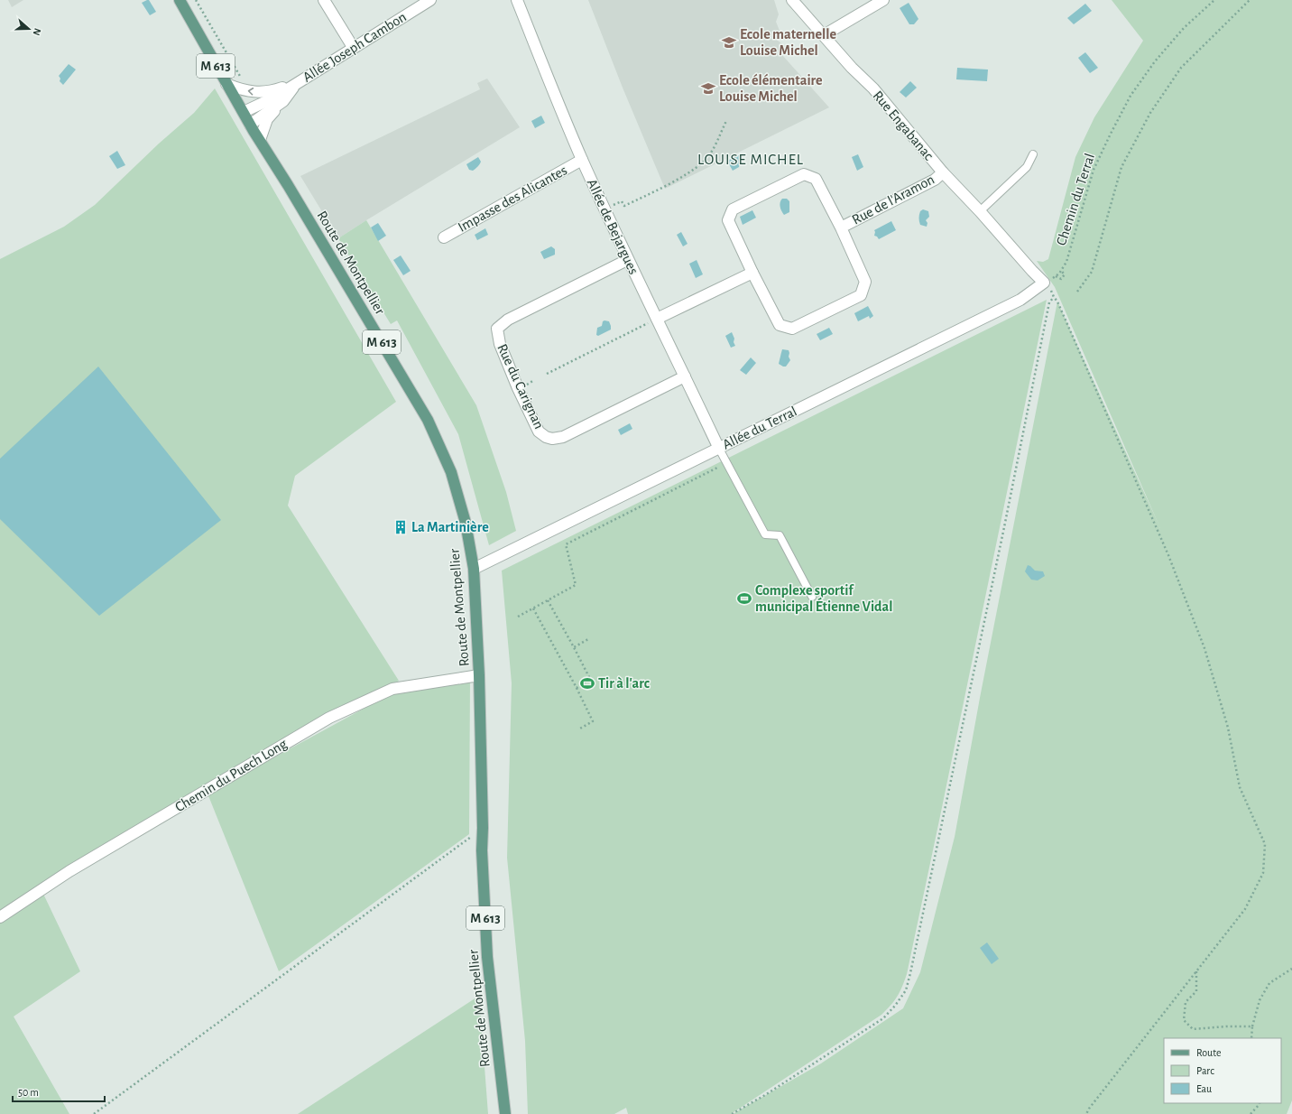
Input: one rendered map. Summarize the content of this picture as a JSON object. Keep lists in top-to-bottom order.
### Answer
{
  "streets": {
    "main road": ["M 613", "Route de Montpellier"],
    "street": [
      "Allée Joseph Cambon",
      "Rue Engabanac",
      "Impasse des Alicantes",
      "Rue de l'Aramon",
      "Allée de Bejargues",
      "Rue du Carignan",
      "Allée du Terral",
      "Chemin du Puech Long"
    ],
    "path": ["Chemin du Terral"]
  },
  "crossings": [
    ["Allée Joseph Cambon", "Route de Montpellier"],
    ["Rue Engabanac", "Rue de l'Aramon"],
    ["Rue Engabanac", "Chemin du Terral"],
    ["Rue Engabanac", "Allée du Terral"],
    ["Impasse des Alicantes", "Allée de Bejargues"],
    ["Chemin du Terral", "Allée du Terral"],
    ["Allée de Bejargues", "Rue du Carignan"],
    ["Allée de Bejargues", "Allée du Terral"],
    ["Route de Montpellier", "Allée du Terral"],
    ["Route de Montpellier", "Chemin du Puech Long"]
  ],
  "districts": ["LOUISE MICHEL"],
  "places": {
    "school or university": ["Ecole maternelle Louise Michel", "Ecole élémentaire Louise Michel"],
    "building": ["La Martinière"],
    "sports": ["Complexe sportif municipal Étienne Vidal", "Tir à l'arc"]
  },
  "legend": ["Route", "Parc", "Eau"],
  "scale_bar": "50 m",
  "north": "right"
}
